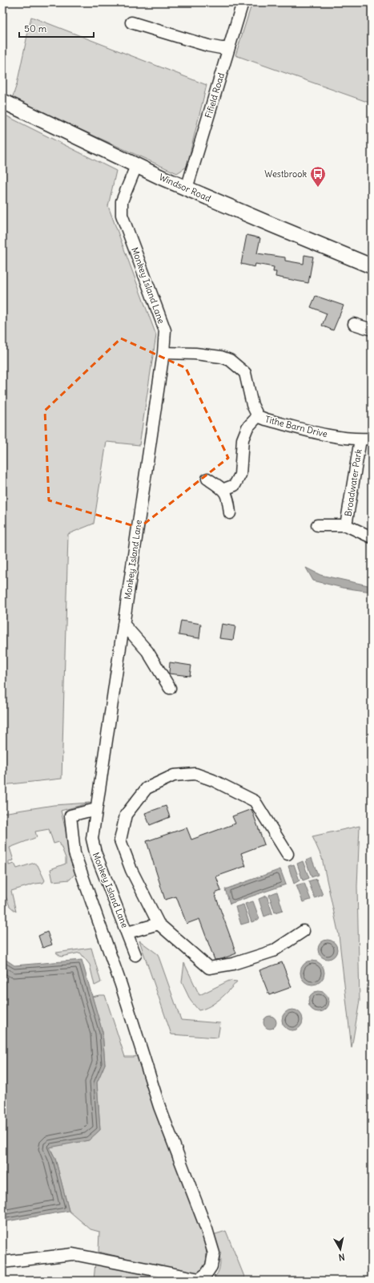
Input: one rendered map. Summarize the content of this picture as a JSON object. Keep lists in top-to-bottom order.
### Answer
{
  "streets": {
    "main road": ["Windsor Road"],
    "street": [
      "Fifield Road",
      "Monkey Island Lane",
      "Tithe Barn Drive",
      "Broadwater Park"
    ]
  },
  "crossings": [
    ["Fifield Road", "Windsor Road"],
    ["Windsor Road", "Monkey Island Lane"],
    ["Monkey Island Lane", "Tithe Barn Drive"],
    ["Tithe Barn Drive", "Broadwater Park"]
  ],
  "places": {
    "bus stop": ["Westbrook"]
  },
  "scale_bar": "50 m",
  "north": "bottom"
}
